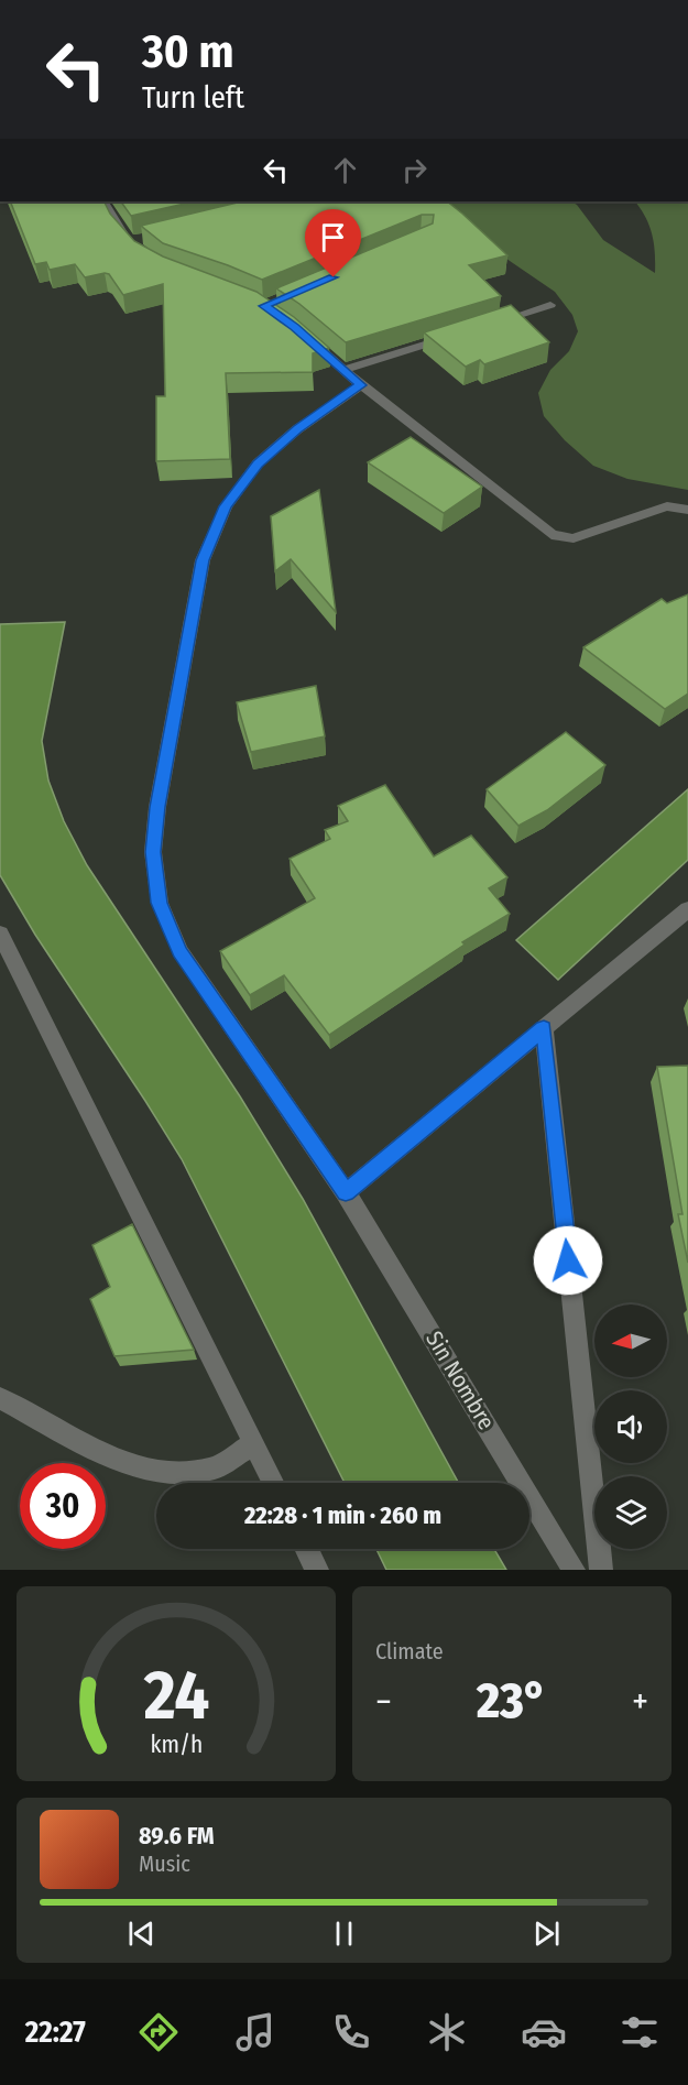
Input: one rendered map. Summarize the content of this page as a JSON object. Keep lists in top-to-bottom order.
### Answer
{
  "streets": {
    "street": ["Sin Nombre"]
  },
  "north": "left",
  "page": {
    "turn": ["30 m", "Turn left"],
    "limit": "30",
    "trip": "22:28 · 1 min · 260 m",
    "tile": "Climate",
    "heat": ["−", "23°", "+"],
    "song": ["89.6 FM", "Music"],
    "tabs": "22:27",
    "gauge": ["24", "km/h"]
  }
}
